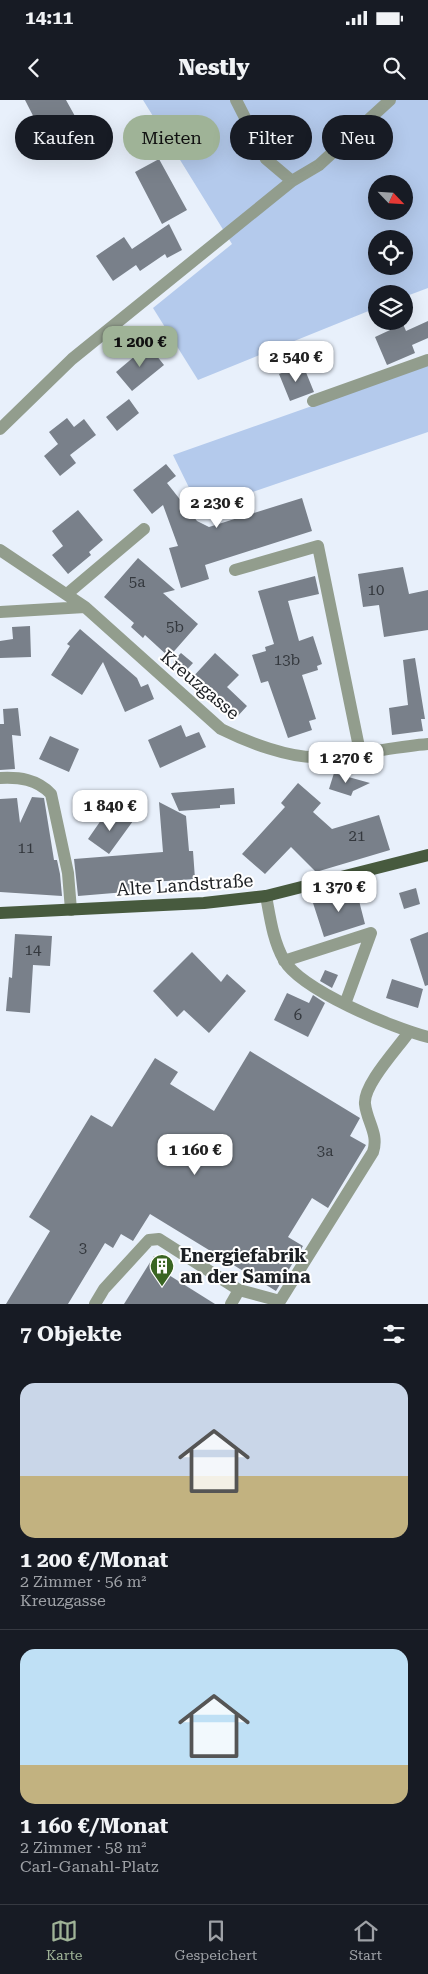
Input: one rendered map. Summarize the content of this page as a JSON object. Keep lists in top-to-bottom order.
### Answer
{
  "streets": {
    "main road": ["Alte Landstraße"],
    "street": ["Kreuzgasse"]
  },
  "places": {
    "building": ["Energiefabrik an der Samina"]
  },
  "house_numbers": [
    "5a",
    "10",
    "5b",
    "13b",
    "21",
    "11",
    "14",
    "6",
    "3a",
    "3"
  ],
  "north": "bottom right",
  "page": {
    "status": "14:11",
    "header": "Nestly",
    "chip": [
      "Kaufen",
      "Mieten",
      "Filter",
      "Neu"
    ],
    "price": [
      "1 200 €",
      "2 540 €",
      "2 230 €",
      "1 270 €",
      "1 840 €",
      "1 370 €",
      "1 160 €"
    ],
    "heading": "7 Objekte",
    "list": [
      {
        "name": "1 200 €/Monat",
        "note": "2 Zimmer · 56 m² · Kreuzgasse"
      },
      {
        "name": "1 160 €/Monat",
        "note": "2 Zimmer · 58 m² · Carl-Ganahl-Platz"
      }
    ],
    "tabs": ["Karte", "Gespeichert", "Start"]
  }
}
